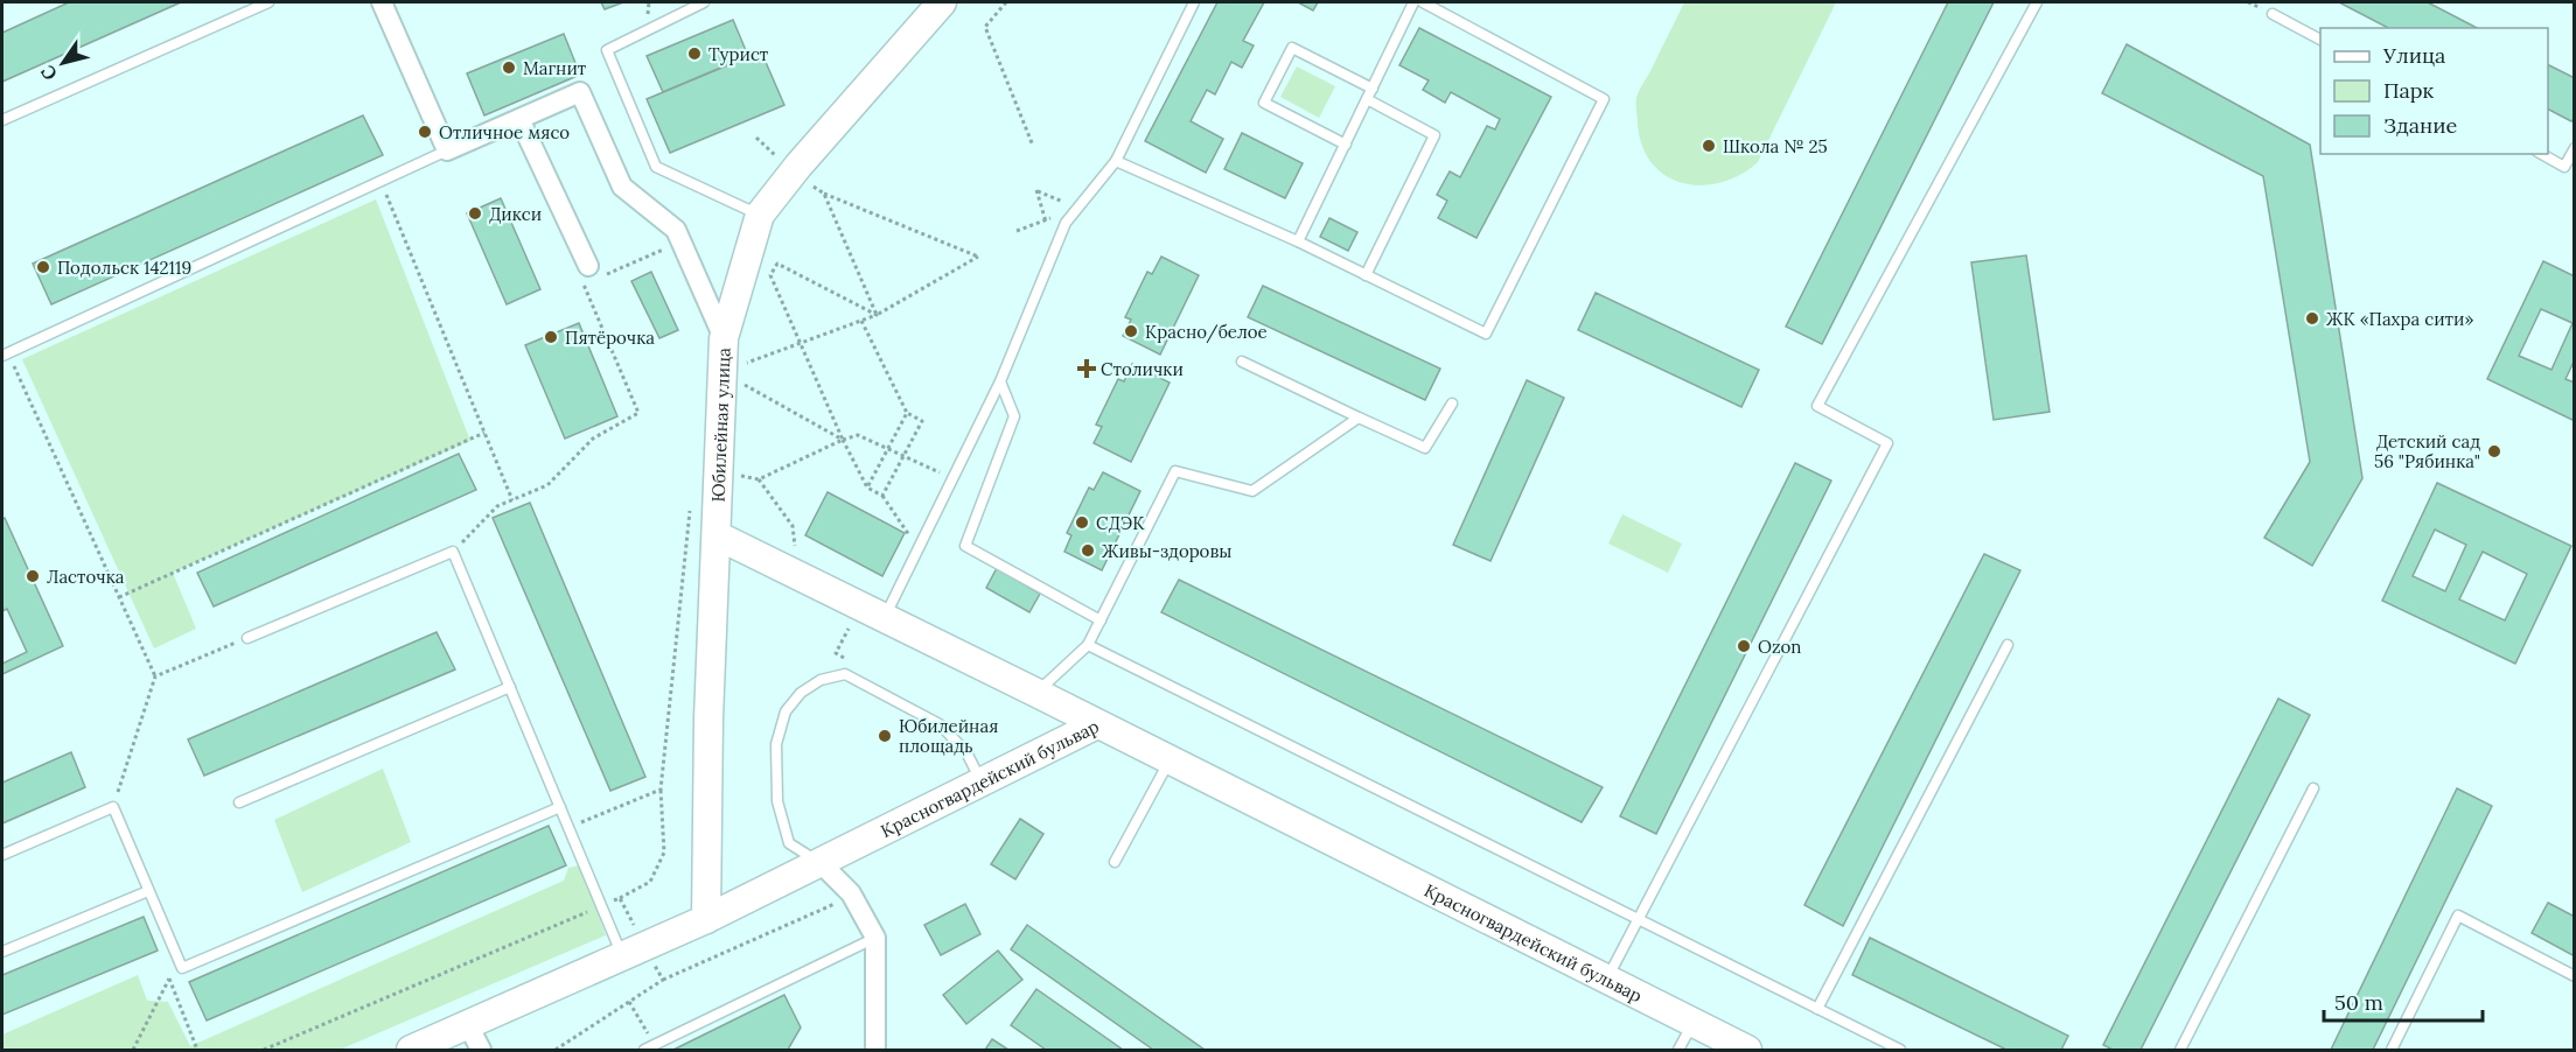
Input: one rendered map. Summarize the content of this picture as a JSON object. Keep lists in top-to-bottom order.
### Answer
{
  "streets": {
    "street": ["Юбилейная улица", "Красногвардейский бульвар"]
  },
  "crossings": [
    ["Юбилейная улица", "Красногвардейский бульвар"]
  ],
  "places": {
    "other": [
      "Турист",
      "Магнит",
      "Отличное мясо",
      "Школа № 25",
      "Дикси",
      "Подольск 142119",
      "ЖК «Пахра сити»",
      "Красно/белое",
      "Пятёрочка",
      "Детский сад 56 \"Рябинка\"",
      "СДЭК",
      "Живы-здоровы",
      "Ласточка",
      "Ozon",
      "Юбилейная площадь"
    ],
    "health": ["Столички"]
  },
  "legend": ["Улица", "Парк", "Здание"],
  "scale_bar": "50 m",
  "north": "bottom left"
}
